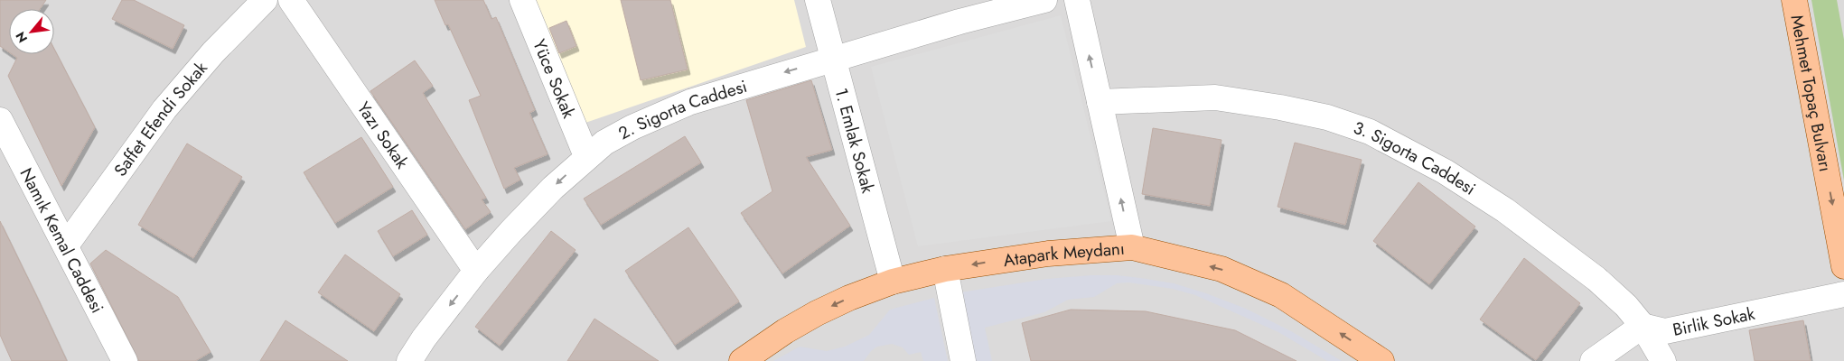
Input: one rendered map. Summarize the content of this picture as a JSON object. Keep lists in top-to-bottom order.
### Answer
{
  "streets": {
    "main road": ["Mehmet Topaç Bulvarı", "Atapark Meydanı"],
    "street": [
      "Yüce Sokak",
      "2. Sigorta Caddesi",
      "Saffet Efendi Sokak",
      "Yazı Sokak",
      "1. Emlak Sokak",
      "3. Sigorta Caddesi",
      "Namık Kemal Caddesi",
      "Birlik Sokak"
    ]
  },
  "crossings": [
    ["Yüce Sokak", "2. Sigorta Caddesi"],
    ["2. Sigorta Caddesi", "Yazı Sokak"],
    ["2. Sigorta Caddesi", "1. Emlak Sokak"],
    ["Saffet Efendi Sokak", "Namık Kemal Caddesi"],
    ["1. Emlak Sokak", "Atapark Meydanı"],
    ["3. Sigorta Caddesi", "Birlik Sokak"]
  ],
  "one_way": ["Mehmet Topaç Bulvarı", "2. Sigorta Caddesi", "Atapark Meydanı"],
  "north": "bottom left"
}
